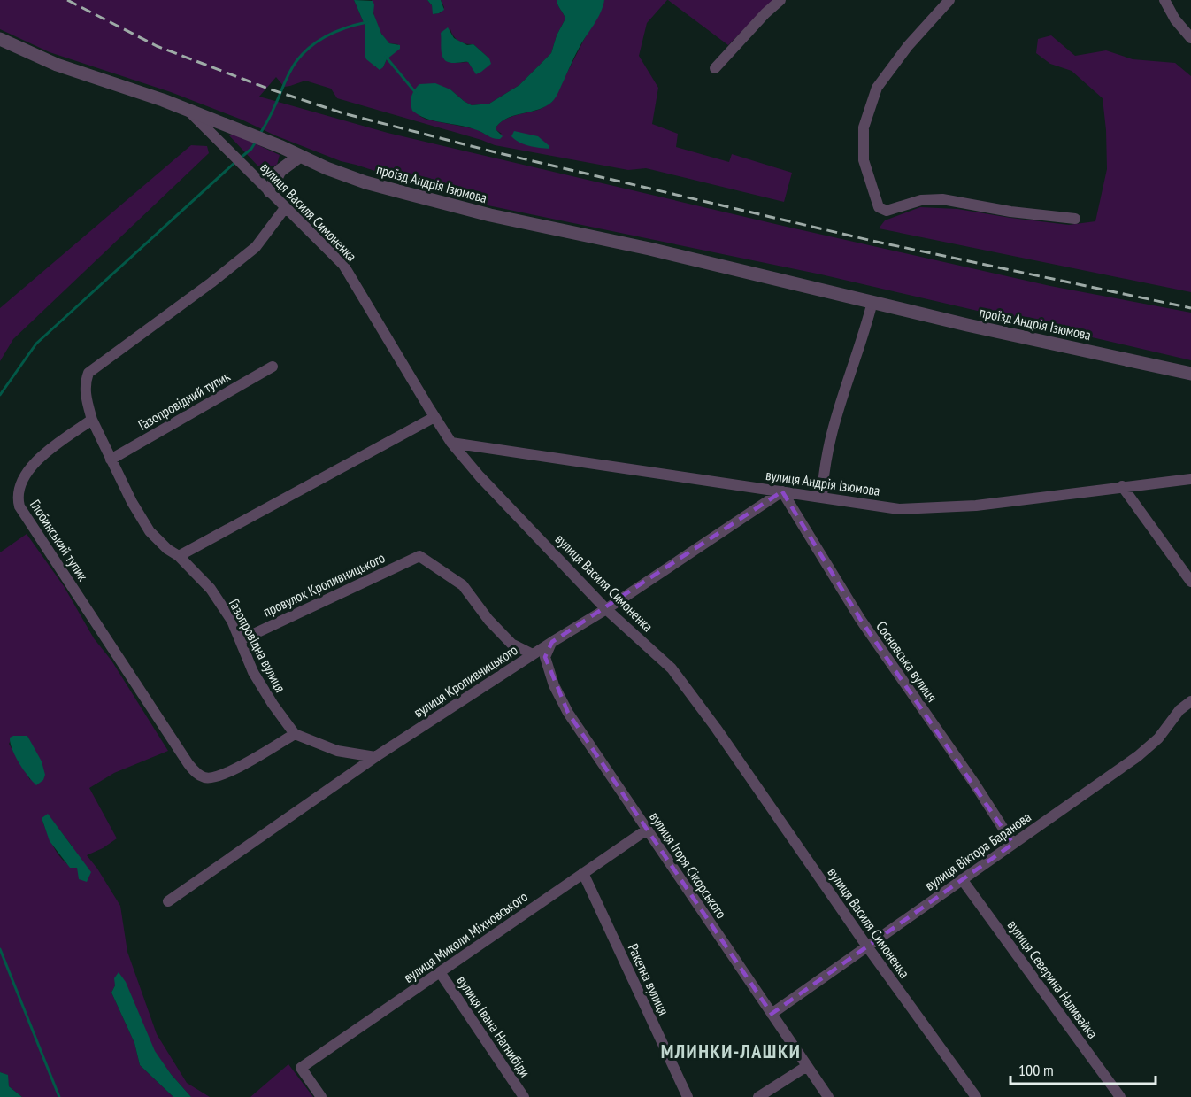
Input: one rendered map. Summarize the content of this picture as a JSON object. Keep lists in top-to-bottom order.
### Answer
{
  "streets": {
    "street": [
      "проїзд Андрія Ізюмова",
      "вулиця Василя Симоненка",
      "Газопровідний тупик",
      "вулиця Андрія Ізюмова",
      "Глобинський тупик",
      "провулок Кропивницького",
      "Газопровідна вулиця",
      "Сосновська вулиця",
      "вулиця Кропивницького",
      "вулиця Віктора Баранова",
      "вулиця Ігоря Сікорського",
      "вулиця Миколи Міхновського",
      "Ракетна вулиця",
      "вулиця Северина Наливайка",
      "вулиця Івана Нагнибіди"
    ]
  },
  "crossings": [
    ["проїзд Андрія Ізюмова", "вулиця Василя Симоненка"],
    ["вулиця Василя Симоненка", "вулиця Андрія Ізюмова"],
    ["вулиця Василя Симоненка", "вулиця Кропивницького"],
    ["вулиця Василя Симоненка", "вулиця Віктора Баранова"],
    ["Газопровідний тупик", "Газопровідна вулиця"],
    ["вулиця Андрія Ізюмова", "Сосновська вулиця"],
    ["вулиця Андрія Ізюмова", "вулиця Кропивницького"],
    ["Глобинський тупик", "Газопровідна вулиця"],
    ["провулок Кропивницького", "Газопровідна вулиця"],
    ["провулок Кропивницького", "вулиця Кропивницького"],
    ["Сосновська вулиця", "вулиця Кропивницького"],
    ["Сосновська вулиця", "вулиця Віктора Баранова"],
    ["вулиця Кропивницького", "вулиця Ігоря Сікорського"],
    ["вулиця Віктора Баранова", "вулиця Ігоря Сікорського"],
    ["вулиця Віктора Баранова", "вулиця Северина Наливайка"],
    ["вулиця Ігоря Сікорського", "вулиця Миколи Міхновського"],
    ["вулиця Миколи Міхновського", "Ракетна вулиця"],
    ["вулиця Миколи Міхновського", "вулиця Івана Нагнибіди"]
  ],
  "districts": ["МЛИНКИ-ЛАШКИ"],
  "scale_bar": "100 m"
}
